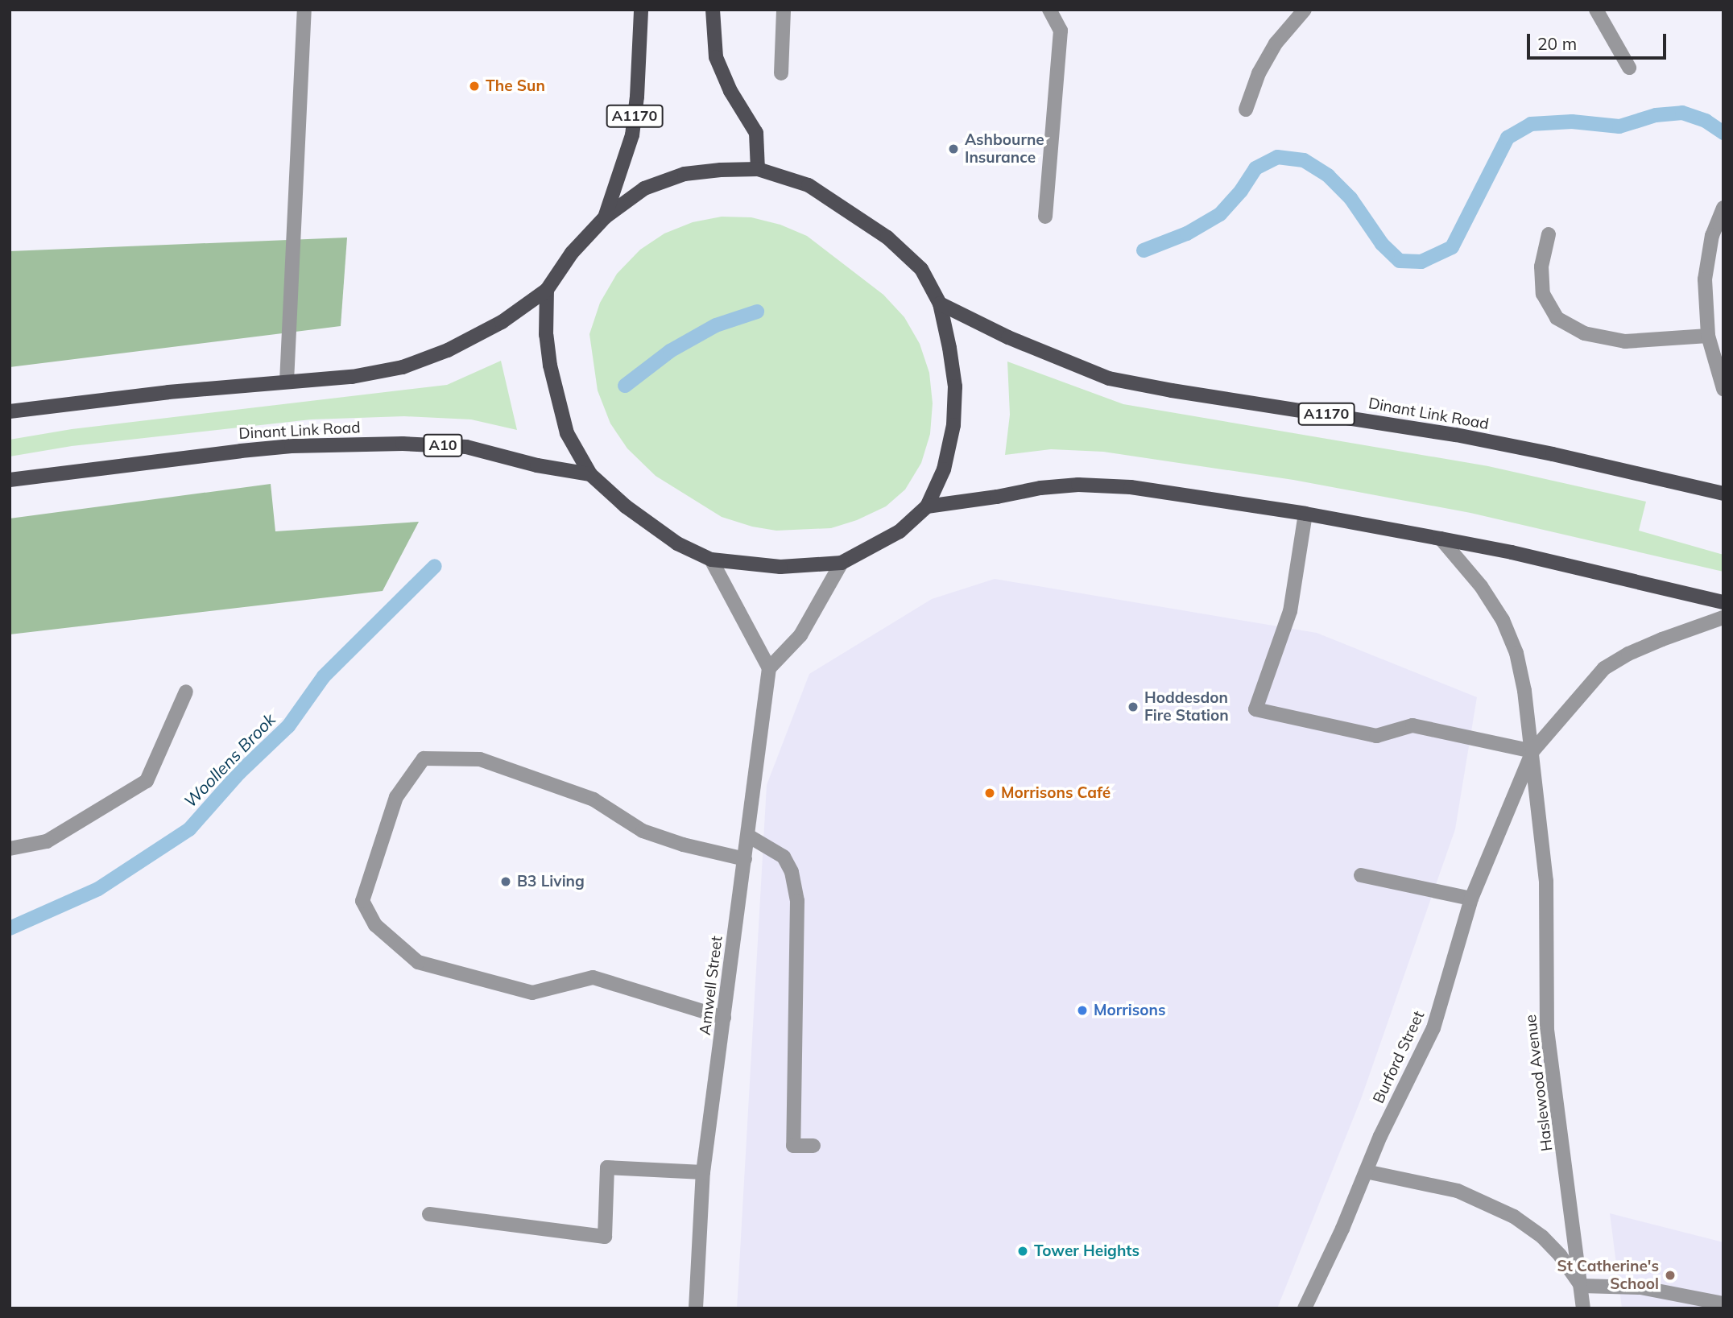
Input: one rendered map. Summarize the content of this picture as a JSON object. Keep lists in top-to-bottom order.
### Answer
{
  "streets": {
    "main road": ["A1170", "Dinant Link Road", "A10"],
    "street": ["Amwell Street", "Burford Street", "Haslewood Avenue"]
  },
  "crossings": [
    ["Burford Street", "Haslewood Avenue"]
  ],
  "water": ["Woollens Brook"],
  "places": [
    "The Sun",
    "Ashbourne Insurance",
    "Hoddesdon Fire Station",
    "Morrisons Café",
    "B3 Living",
    "Morrisons",
    "Tower Heights",
    "St Catherine's School"
  ],
  "scale_bar": "20 m"
}
